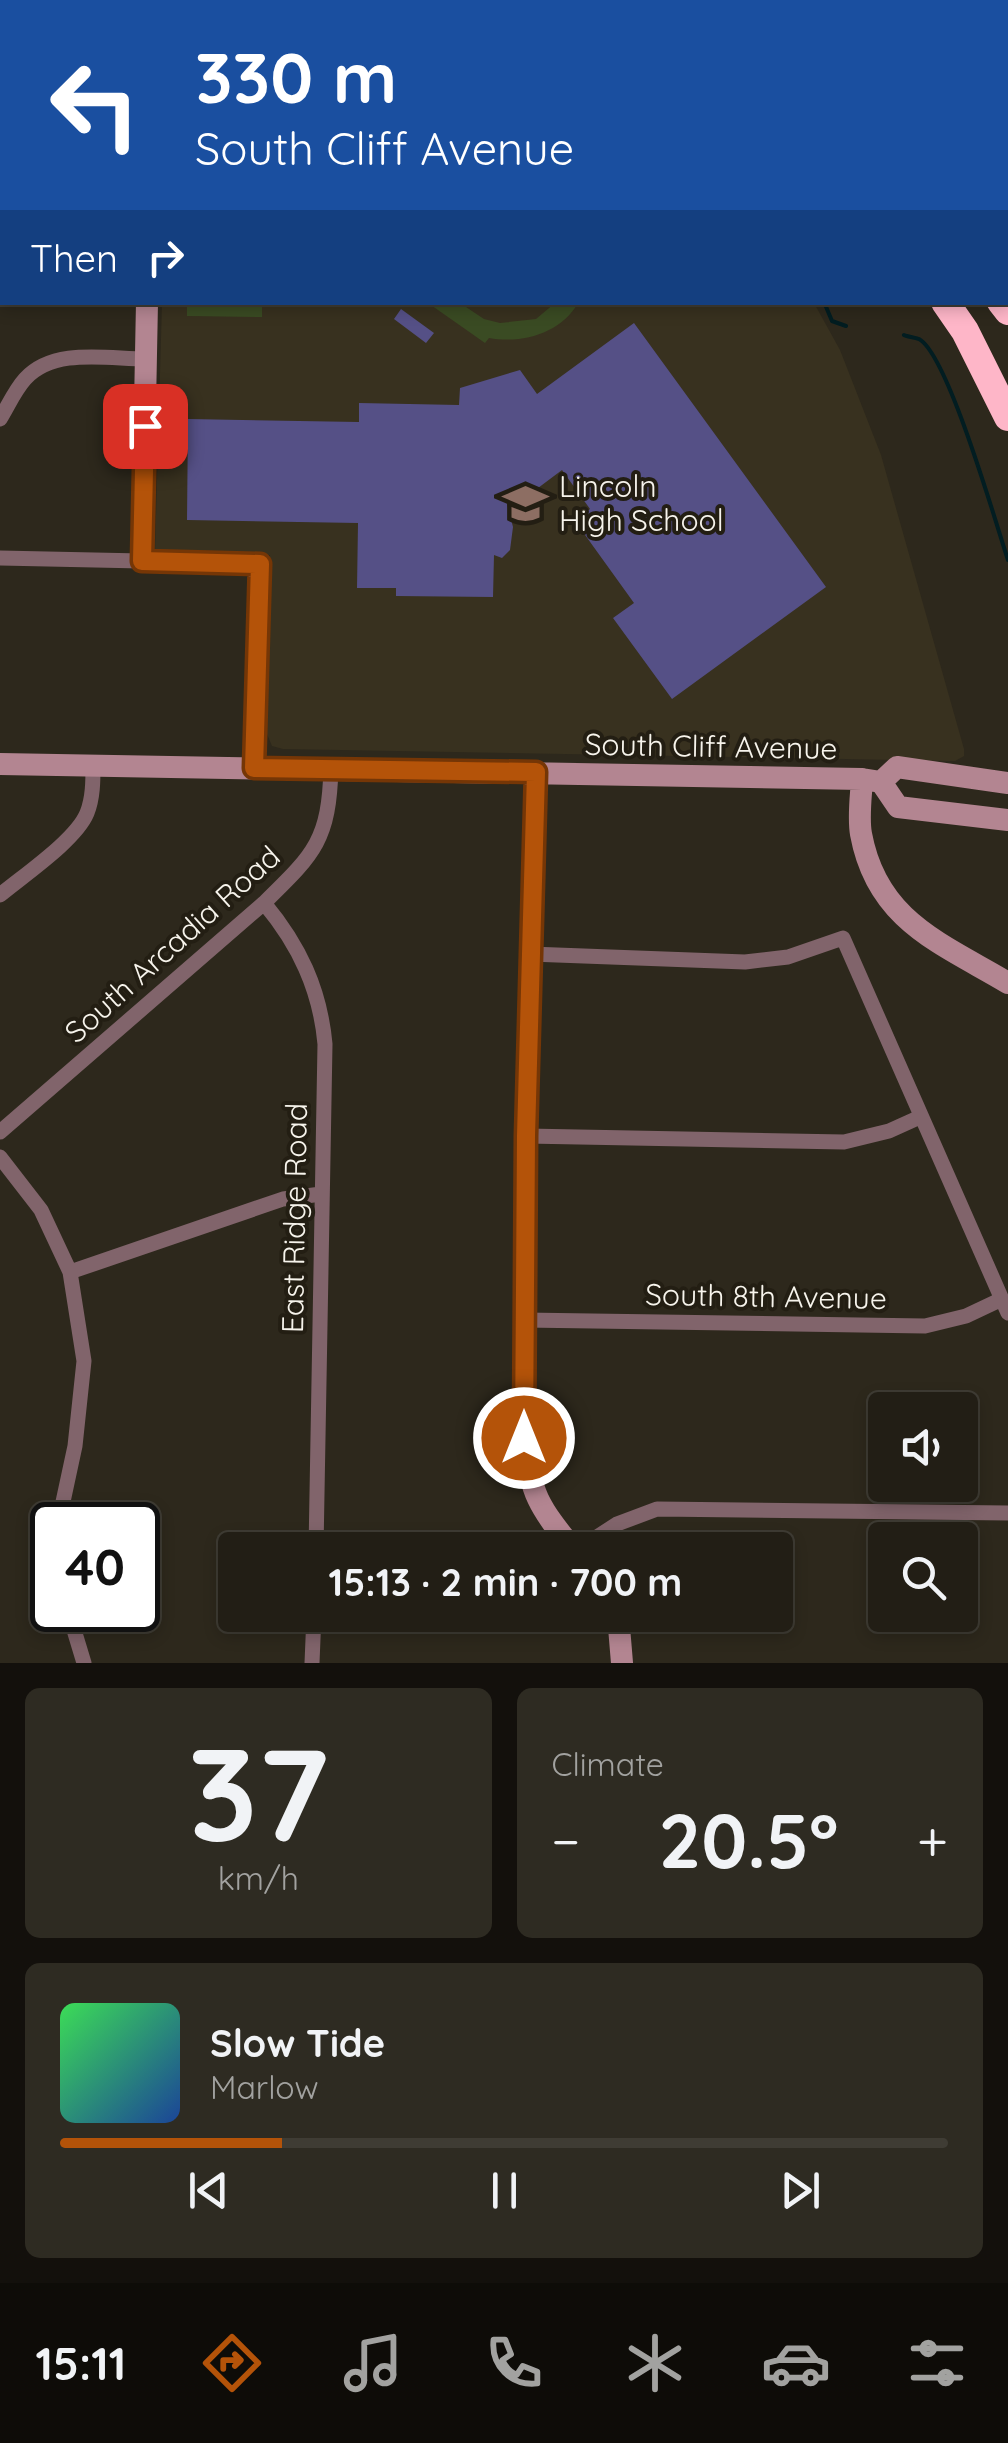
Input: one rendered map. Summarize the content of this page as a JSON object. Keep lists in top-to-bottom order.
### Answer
{
  "streets": {
    "street": [
      "South Cliff Avenue",
      "South Arcadia Road",
      "East Ridge Road",
      "South 8th Avenue"
    ]
  },
  "crossings": [
    ["South Cliff Avenue", "South Arcadia Road"],
    ["South Arcadia Road", "East Ridge Road"]
  ],
  "places": {
    "school or university": ["Lincoln High School"]
  },
  "page": {
    "turn": ["330 m", "South Cliff Avenue"],
    "then": "Then",
    "limit": "40",
    "trip": "15:13 · 2 min · 700 m",
    "tile": [
      ["37", "km/h"],
      "Climate"
    ],
    "heat": ["−", "20.5°", "+"],
    "song": ["Slow Tide", "Marlow"],
    "tabs": "15:11"
  }
}
